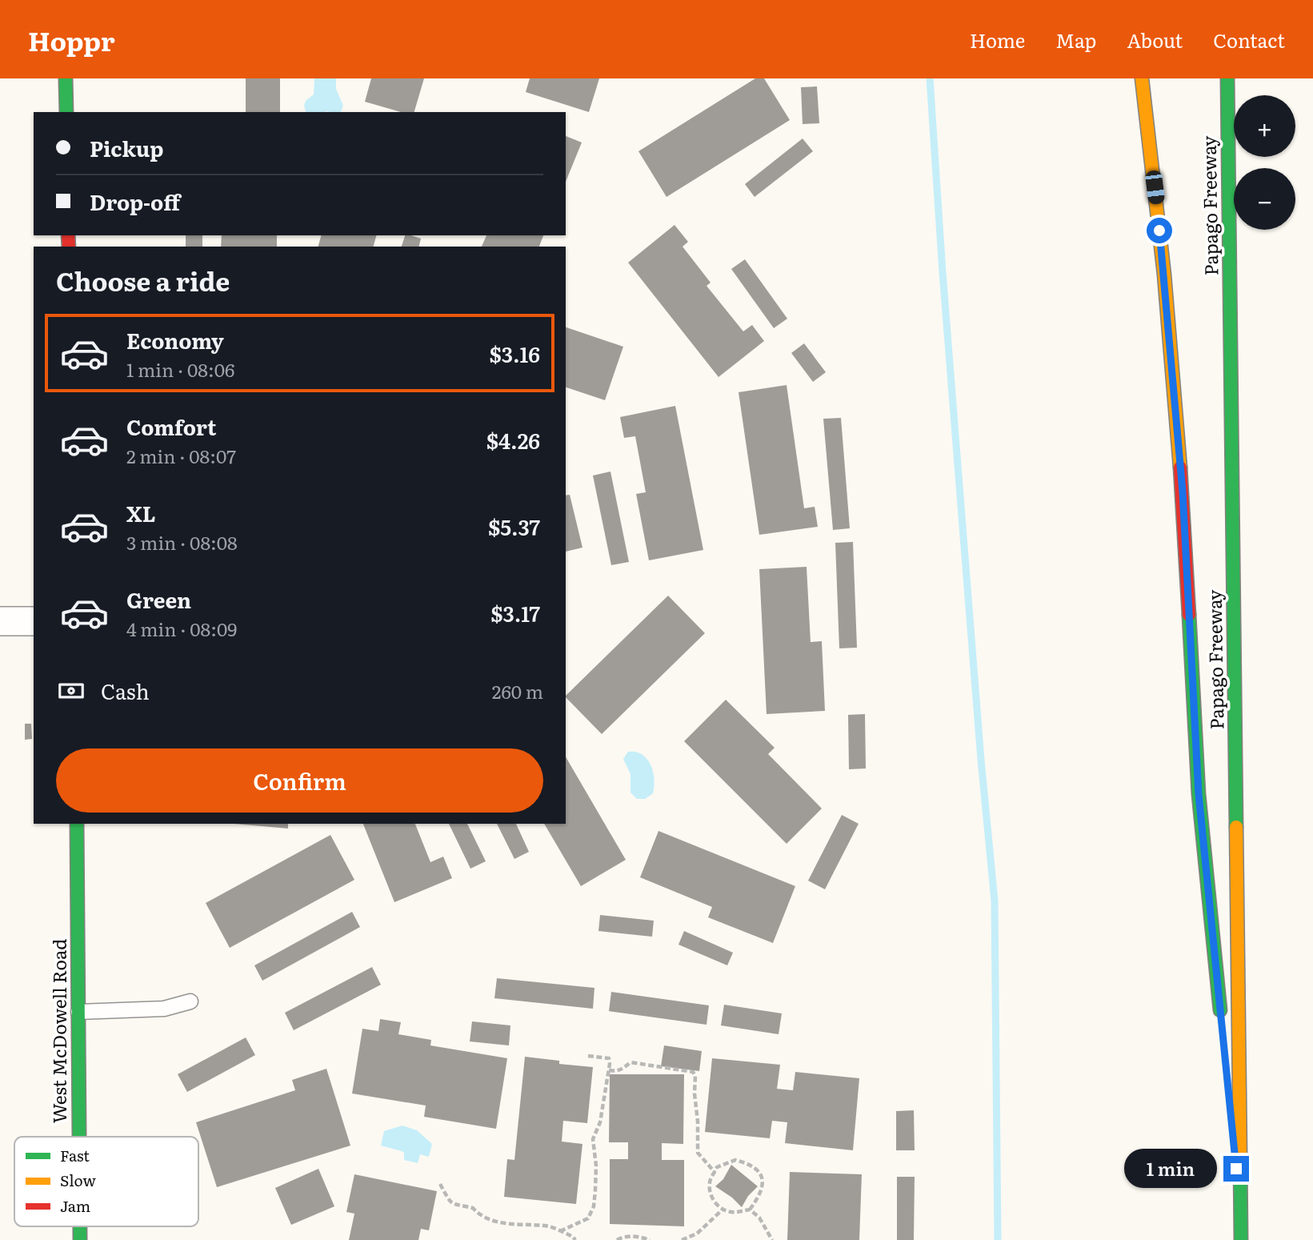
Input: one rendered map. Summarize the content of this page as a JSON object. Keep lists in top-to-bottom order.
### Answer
{
  "streets": {
    "main road": ["Papago Freeway", "West McDowell Road"]
  },
  "legend": ["Fast", "Slow", "Jam"],
  "page": {
    "header": "Hoppr",
    "nav": [
      "Home",
      "Map",
      "About",
      "Contact"
    ],
    "map_buttons": ["+", "−"],
    "banner": ["Pickup", "Drop-off"],
    "heading": "Choose a ride",
    "list": [
      {
        "name": "Economy",
        "note": "1 min · 08:06",
        "value": "$3.16"
      },
      {
        "name": "Comfort",
        "note": "2 min · 08:07",
        "value": "$4.26"
      },
      {
        "name": "XL",
        "note": "3 min · 08:08",
        "value": "$5.37"
      },
      {
        "name": "Green",
        "note": "4 min · 08:09",
        "value": "$3.17"
      }
    ],
    "pay": ["Cash", "260 m"],
    "buttons": "Confirm",
    "bubble": "1 min"
  }
}
